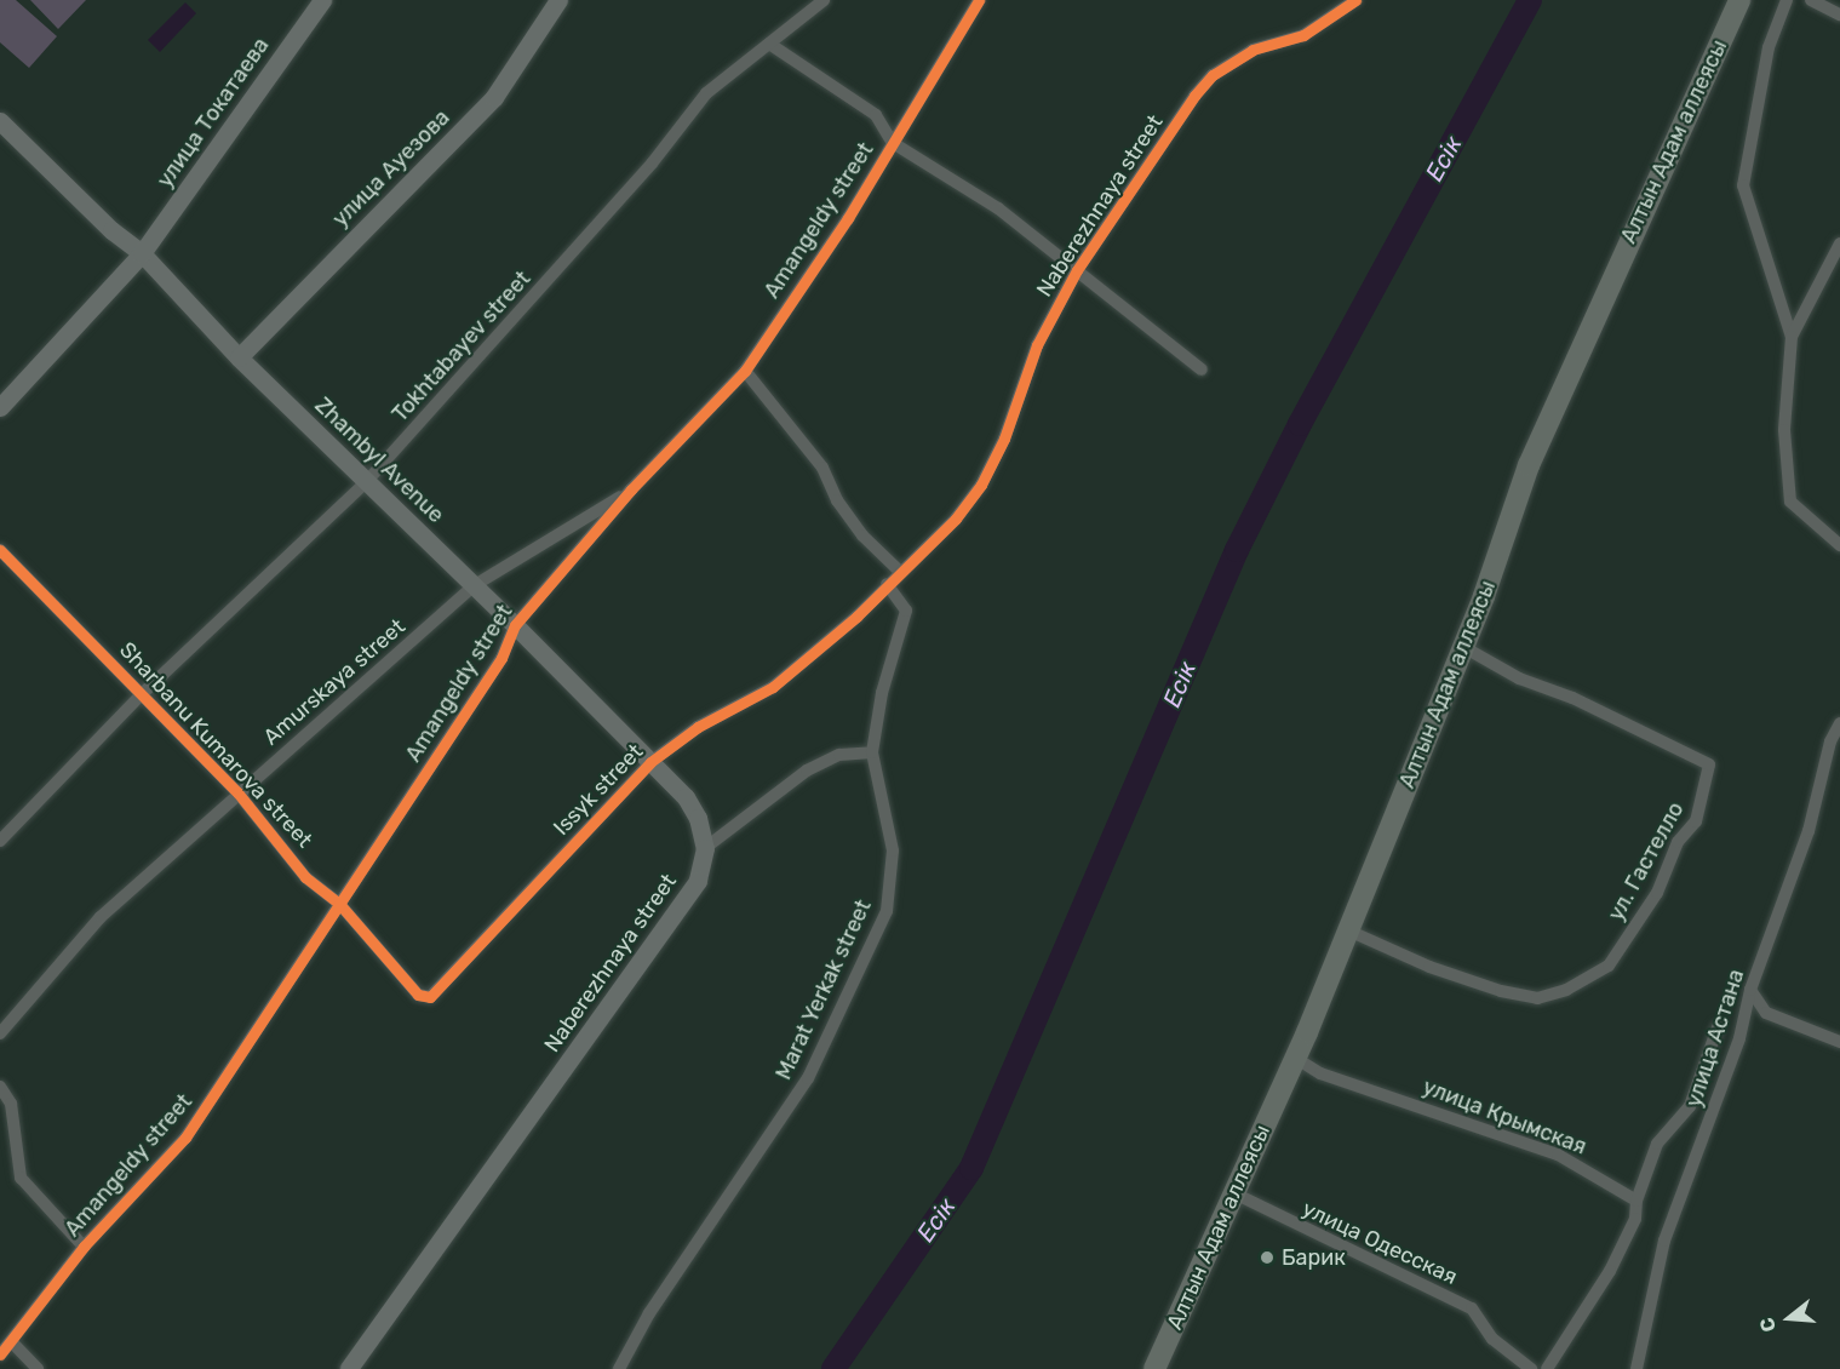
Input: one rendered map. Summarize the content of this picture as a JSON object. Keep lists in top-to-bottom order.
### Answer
{
  "streets": {
    "main road": ["Алтын Адам аллеясы"],
    "street": [
      "улица Токатаева",
      "улица Ауезова",
      "Naberezhnaya street",
      "Amangeldy street",
      "Tokhtabayev street",
      "Zhambyl Avenue",
      "Amurskaya street",
      "Sharbanu Kumarova street",
      "Issyk street",
      "ул. Гастелло",
      "Marat Yerkak street",
      "улица Астана",
      "улица Крымская",
      "улица Одесская"
    ]
  },
  "crossings": [
    ["улица Токатаева", "Zhambyl Avenue"],
    ["Алтын Адам аллеясы", "ул. Гастелло"],
    ["Алтын Адам аллеясы", "улица Крымская"],
    ["Алтын Адам аллеясы", "улица Одесская"],
    ["улица Ауезова", "Zhambyl Avenue"],
    ["Naberezhnaya street", "Zhambyl Avenue"],
    ["Naberezhnaya street", "Issyk street"],
    ["Amangeldy street", "Zhambyl Avenue"],
    ["Amangeldy street", "Amurskaya street"],
    ["Amangeldy street", "Sharbanu Kumarova street"],
    ["Tokhtabayev street", "Zhambyl Avenue"],
    ["Tokhtabayev street", "Sharbanu Kumarova street"],
    ["Zhambyl Avenue", "Amurskaya street"],
    ["Zhambyl Avenue", "Issyk street"],
    ["Amurskaya street", "Sharbanu Kumarova street"],
    ["Sharbanu Kumarova street", "Issyk street"]
  ],
  "water": ["Есік"],
  "places": ["Барик"],
  "north": "left"
}
